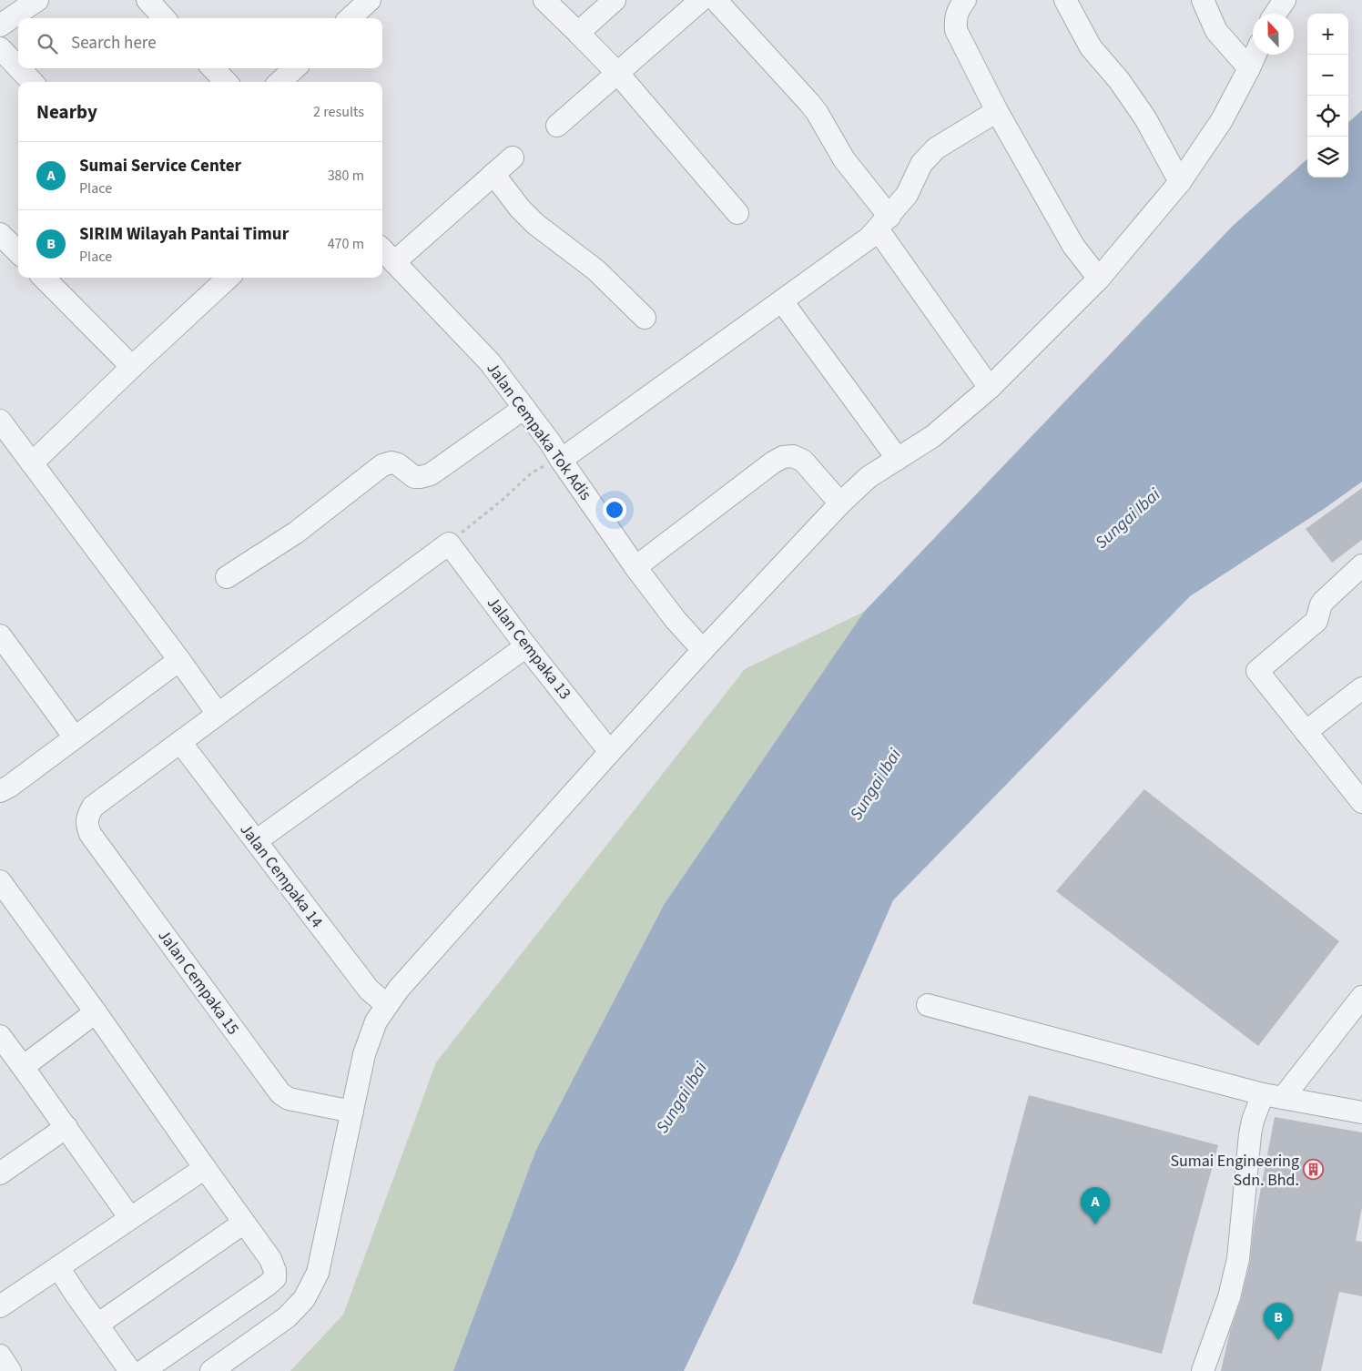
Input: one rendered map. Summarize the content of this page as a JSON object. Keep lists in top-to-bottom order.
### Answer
{
  "streets": {
    "street": [
      "Jalan Cempaka Tok Adis",
      "Jalan Cempaka 13",
      "Jalan Cempaka 14",
      "Jalan Cempaka 15"
    ]
  },
  "crossings": [
    ["Jalan Cempaka 14", "Jalan Cempaka 15"]
  ],
  "water": ["Sungai Ibai"],
  "places": {
    "building": ["Sumai Engineering Sdn. Bhd."]
  },
  "north": "top",
  "page": {
    "map_buttons": ["+", "−"],
    "search": "Search here",
    "heading": ["Nearby", "2 results"],
    "list": [
      {
        "mark": "A",
        "name": "Sumai Service Center",
        "note": "Place",
        "value": "380 m"
      },
      {
        "mark": "B",
        "name": "SIRIM Wilayah Pantai Timur",
        "note": "Place",
        "value": "470 m"
      }
    ],
    "pins": ["A", "B"]
  }
}
